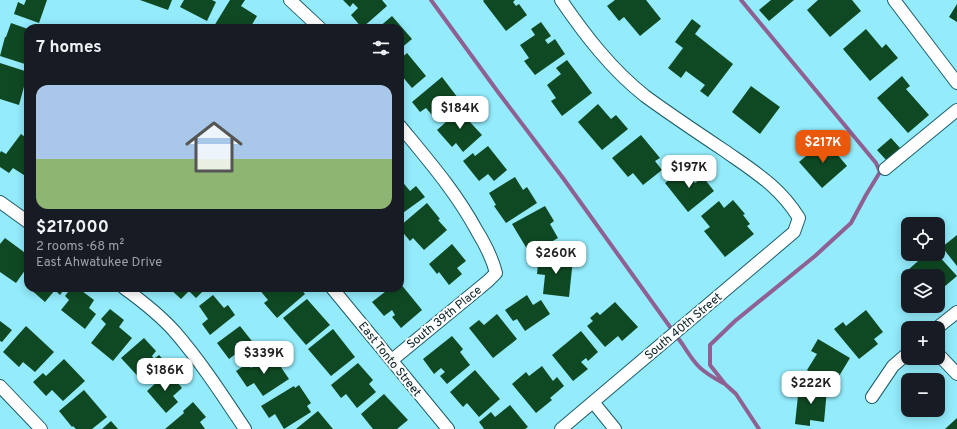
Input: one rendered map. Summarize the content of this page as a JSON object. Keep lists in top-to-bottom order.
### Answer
{
  "streets": {
    "street": ["South 39th Place", "South 40th Street", "East Tonto Street"]
  },
  "crossings": [
    ["South 39th Place", "East Tonto Street"]
  ],
  "page": {
    "heading": "7 homes",
    "list": [
      {
        "name": "$217,000",
        "note": "2 rooms · 68 m² · East Ahwatukee Drive"
      }
    ],
    "price": [
      "$184K",
      "$217K",
      "$197K",
      "$260K",
      "$339K",
      "$186K",
      "$222K"
    ],
    "map_buttons": ["+", "−"]
  }
}
